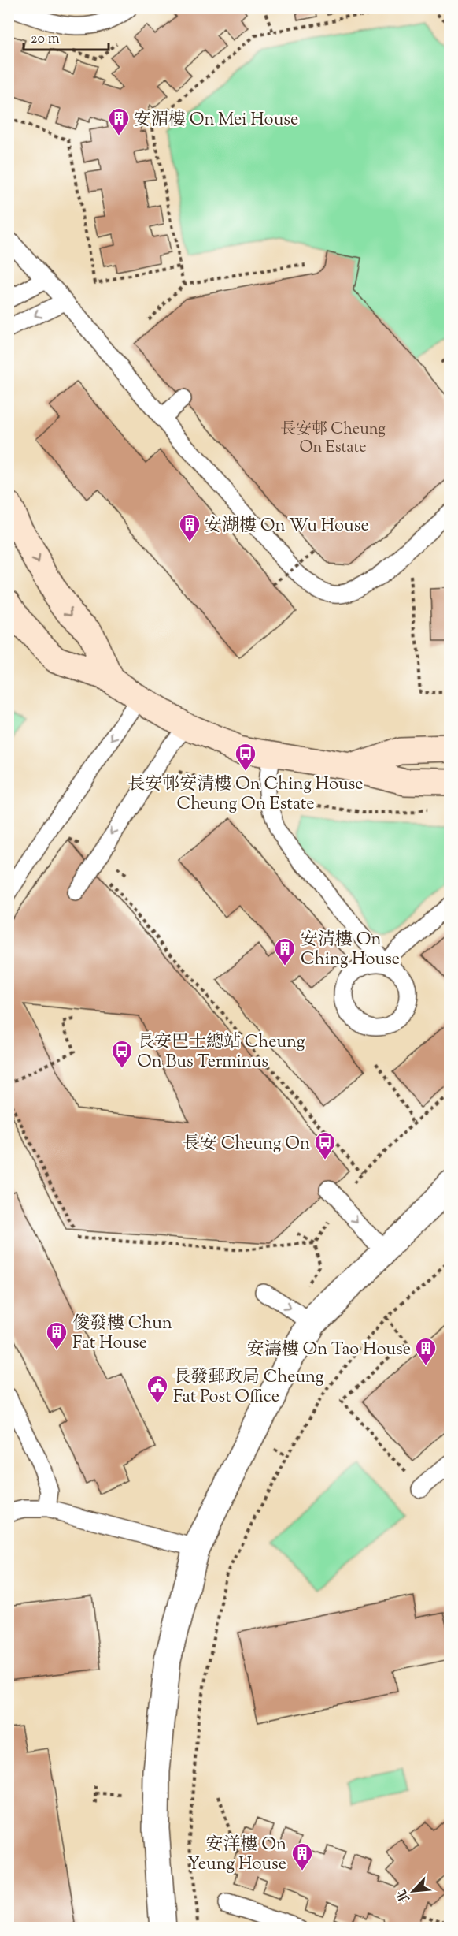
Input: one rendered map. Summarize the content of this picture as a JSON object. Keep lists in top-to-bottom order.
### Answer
{
  "places": {
    "building": [
      "安湄樓 On Mei House",
      "安湖樓 On Wu House",
      "安清樓 On Ching House",
      "俊發樓 Chun Fat House",
      "安濤樓 On Tao House",
      "安洋樓 On Yeung House"
    ],
    "bus stop": ["長安邨安清樓 On Ching House Cheung On Estate", "長安巴士總站 Cheung On Bus Terminus", "長安 Cheung On"],
    "public building": ["長發郵政局 Cheung Fat Post Office"]
  },
  "house_numbers": ["長安邨 Cheung On Estate"],
  "scale_bar": "20 m",
  "north": "bottom left"
}
